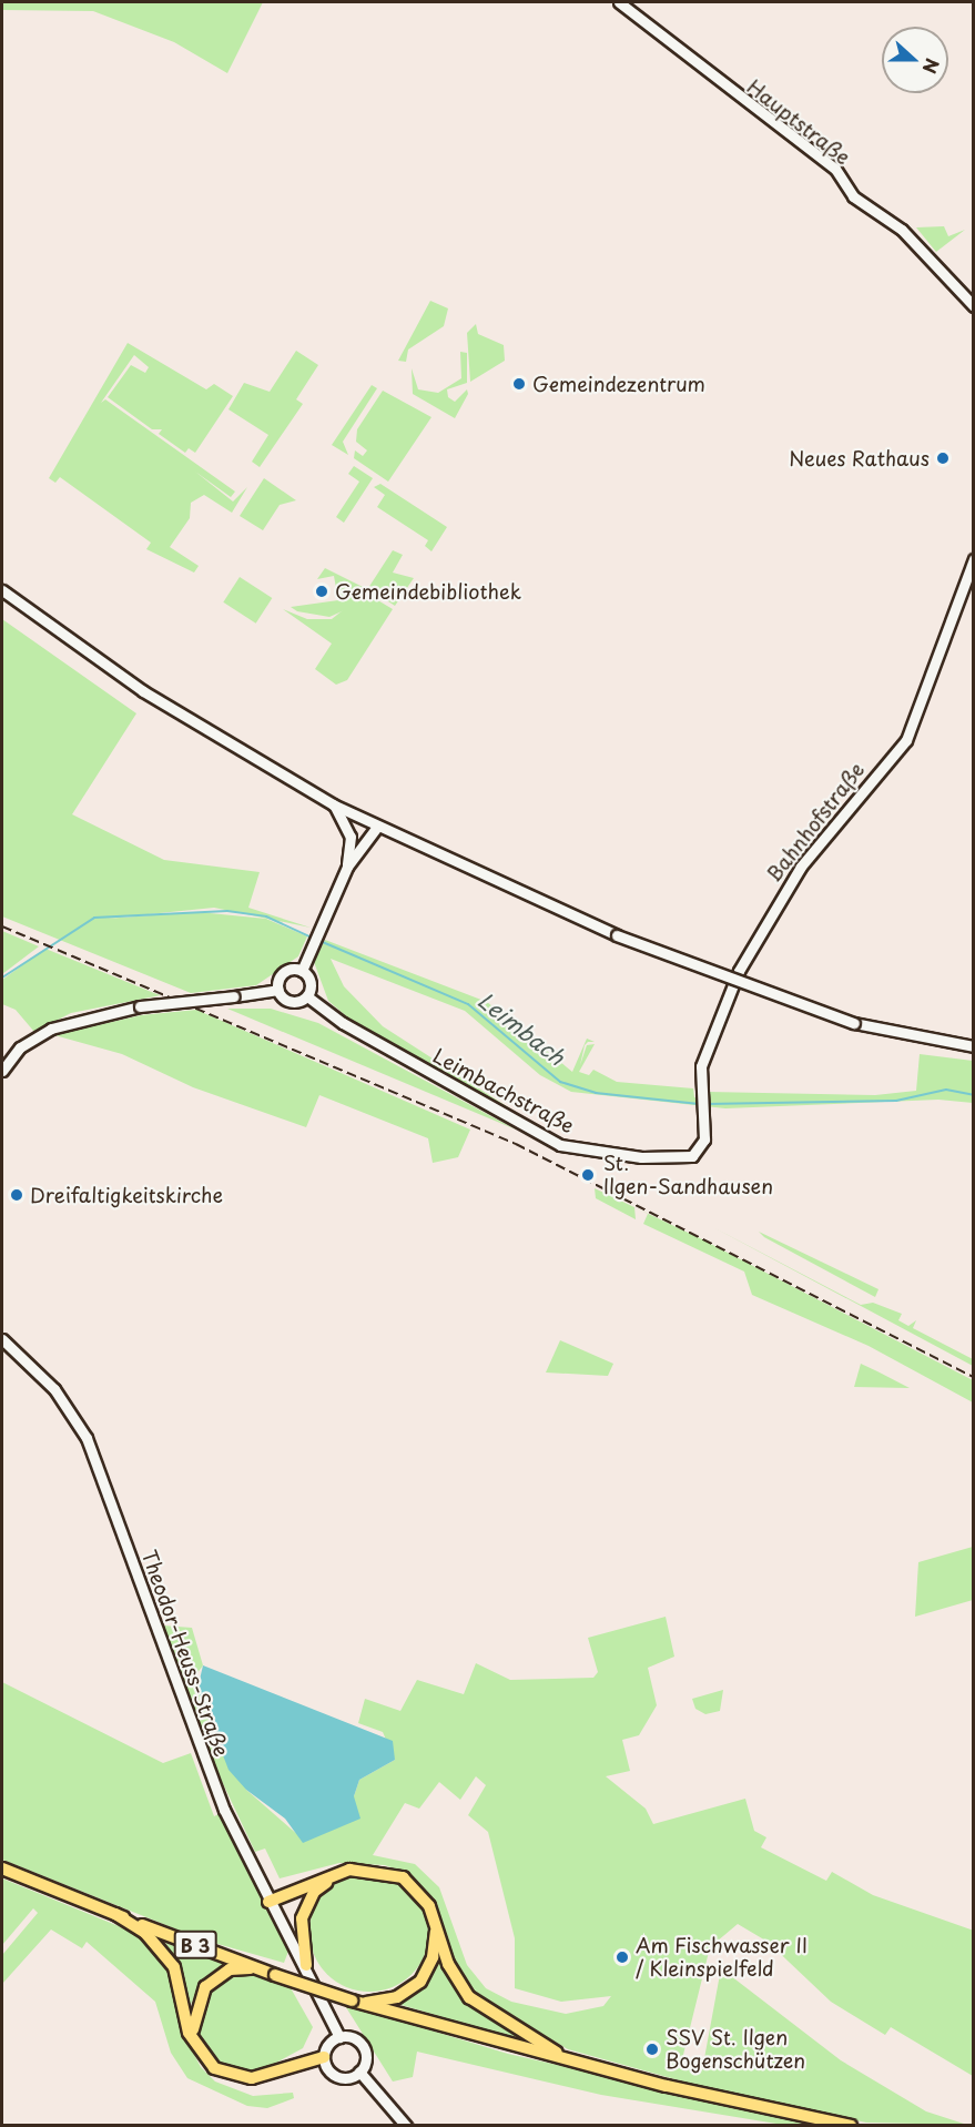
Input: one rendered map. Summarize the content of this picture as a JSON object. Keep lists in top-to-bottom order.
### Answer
{
  "streets": {
    "main road": ["B 3"],
    "street": [
      "Hauptstraße",
      "Bahnhofstraße",
      "Leimbachstraße",
      "Theodor-Heuss-Straße"
    ]
  },
  "crossings": [
    ["Bahnhofstraße", "Leimbachstraße"]
  ],
  "water": ["Leimbach"],
  "places": [
    "Gemeindezentrum",
    "Neues Rathaus",
    "Gemeindebibliothek",
    "St. Ilgen-Sandhausen",
    "Dreifaltigkeitskirche",
    "Am Fischwasser II / Kleinspielfeld",
    "SSV St. Ilgen Bogenschützen"
  ],
  "north": "right"
}
